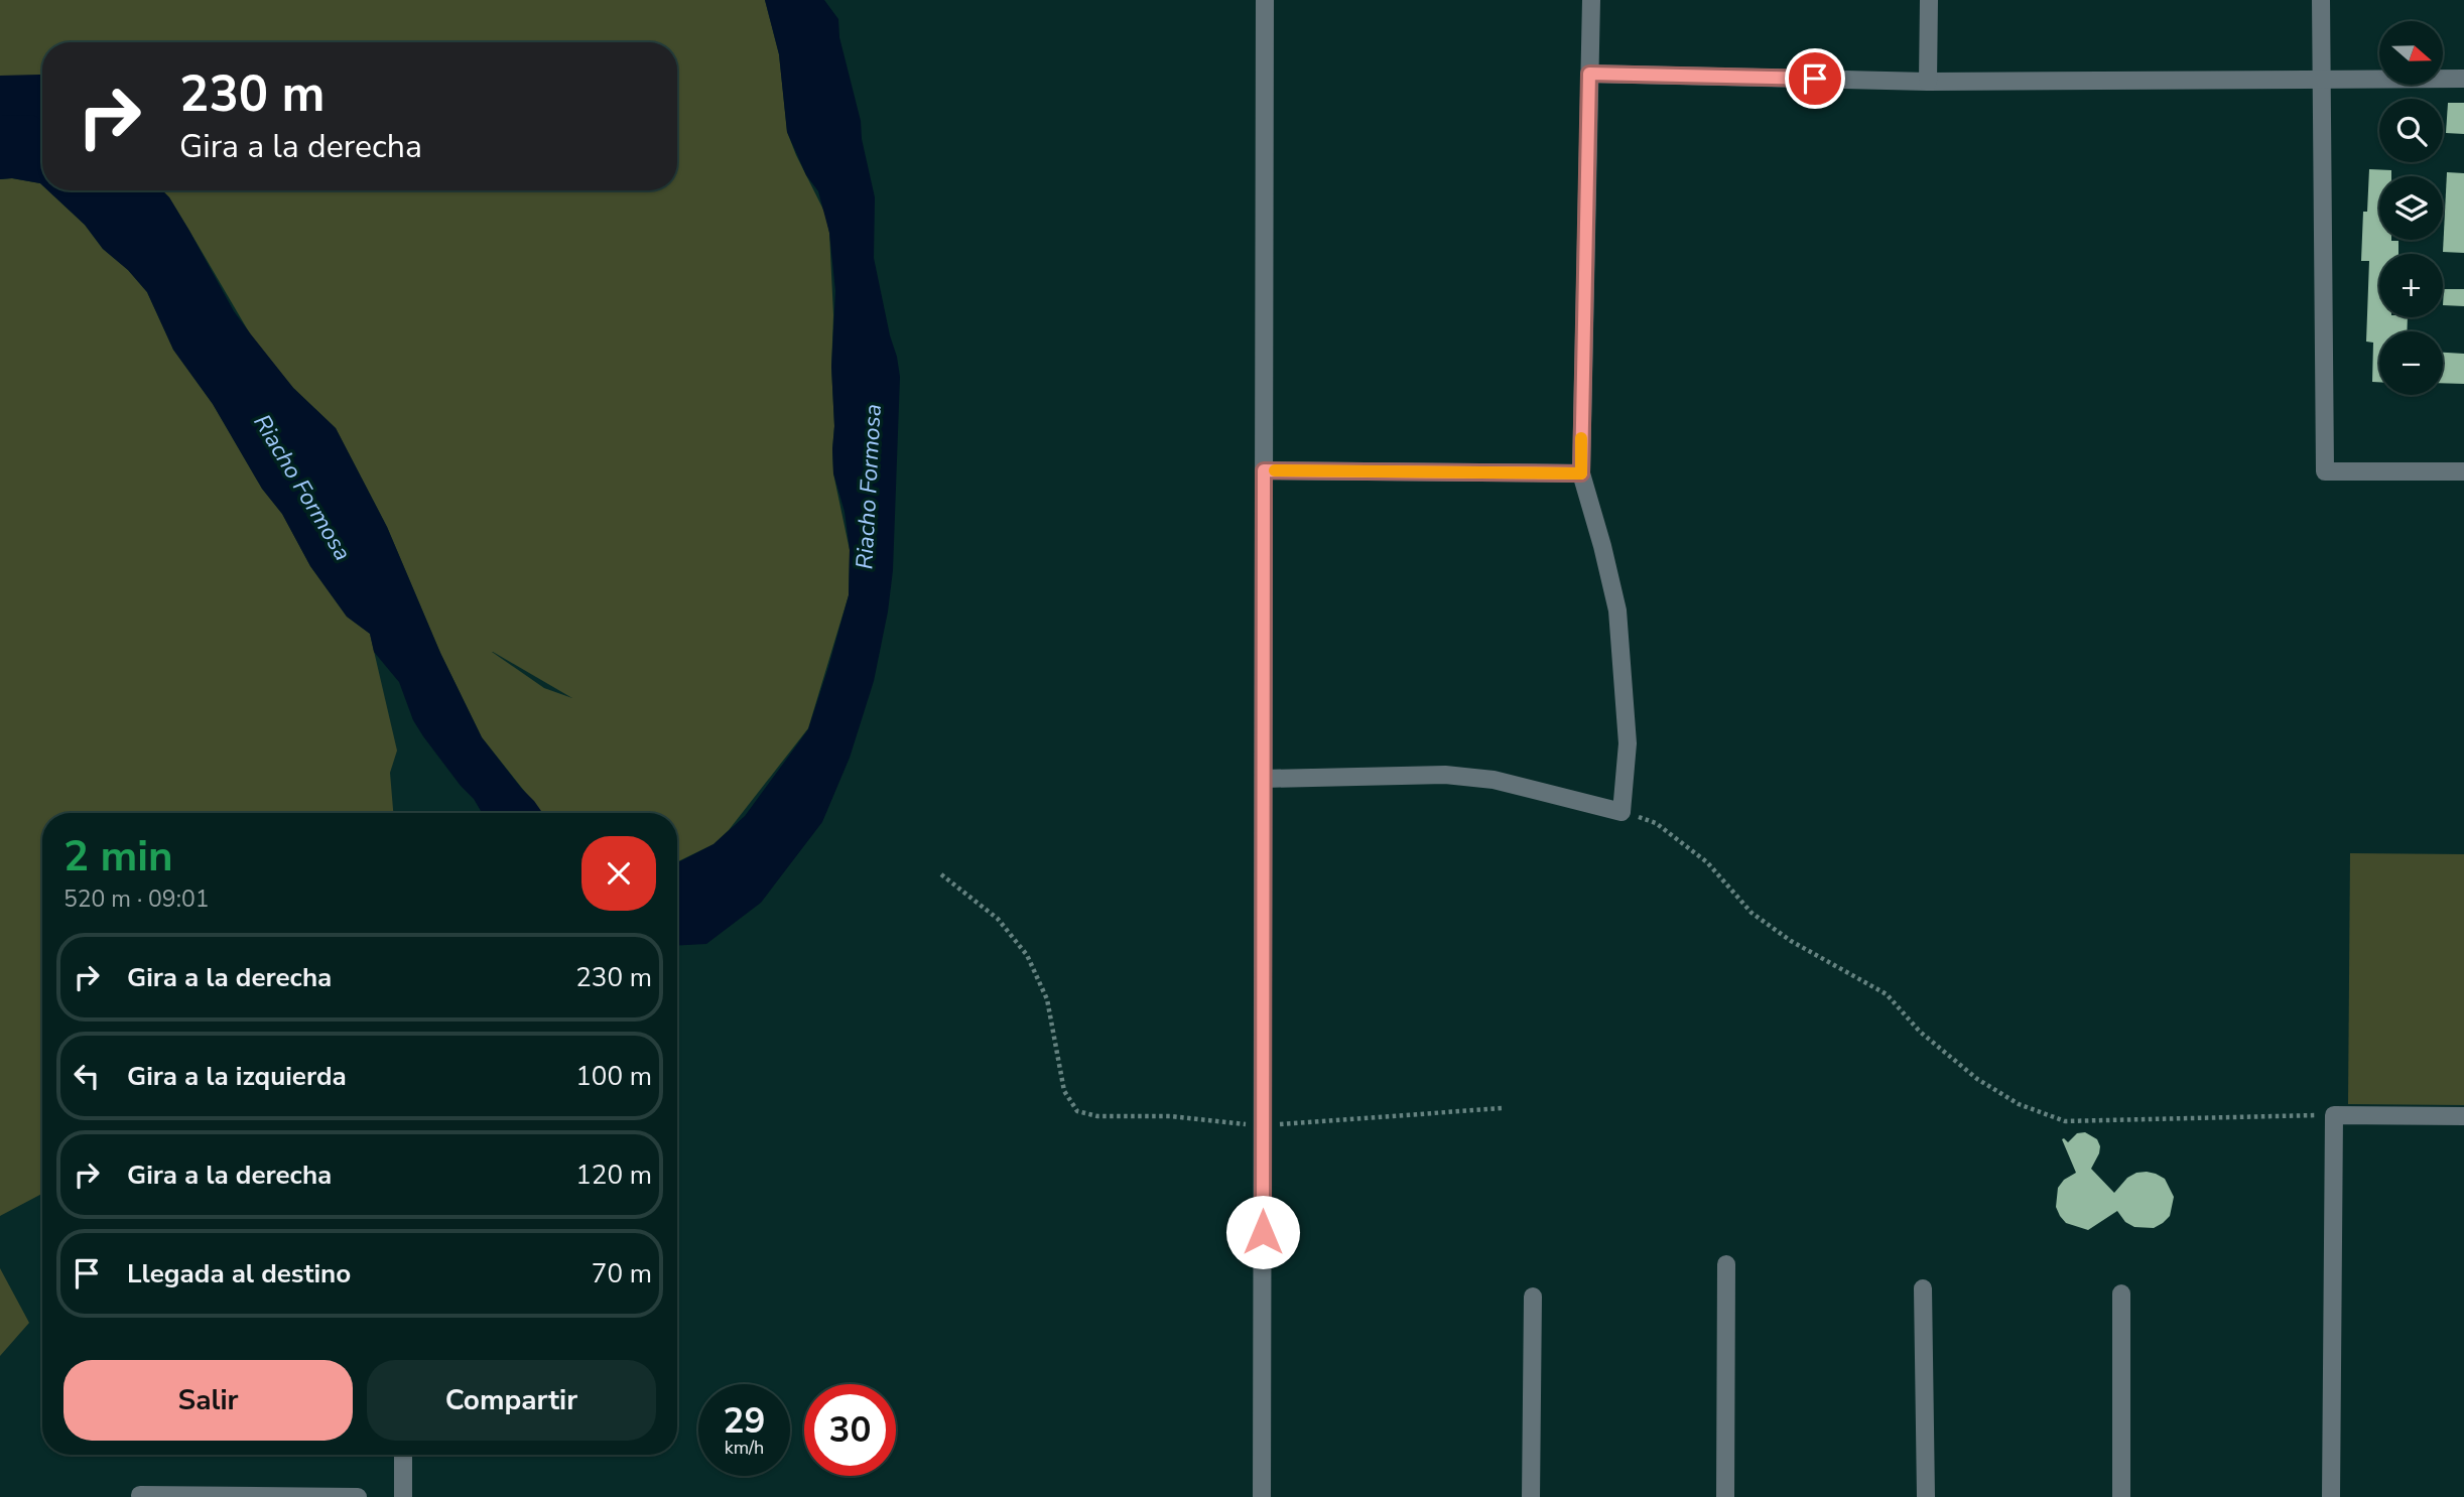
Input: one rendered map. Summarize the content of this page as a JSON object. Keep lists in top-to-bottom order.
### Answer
{
  "water": ["Riacho Formosa"],
  "north": "right",
  "page": {
    "map_buttons": ["+", "−"],
    "turn": ["230 m", "Gira a la derecha"],
    "heading": ["2 min", "520 m · 09:01"],
    "list": [
      {
        "name": "Gira a la derecha",
        "value": "230 m"
      },
      {
        "name": "Gira a la izquierda",
        "value": "100 m"
      },
      {
        "name": "Gira a la derecha",
        "value": "120 m"
      },
      {
        "name": "Llegada al destino",
        "value": "70 m"
      }
    ],
    "buttons": ["Salir", "Compartir"],
    "speed": "29 km/h",
    "limit": "30"
  }
}
